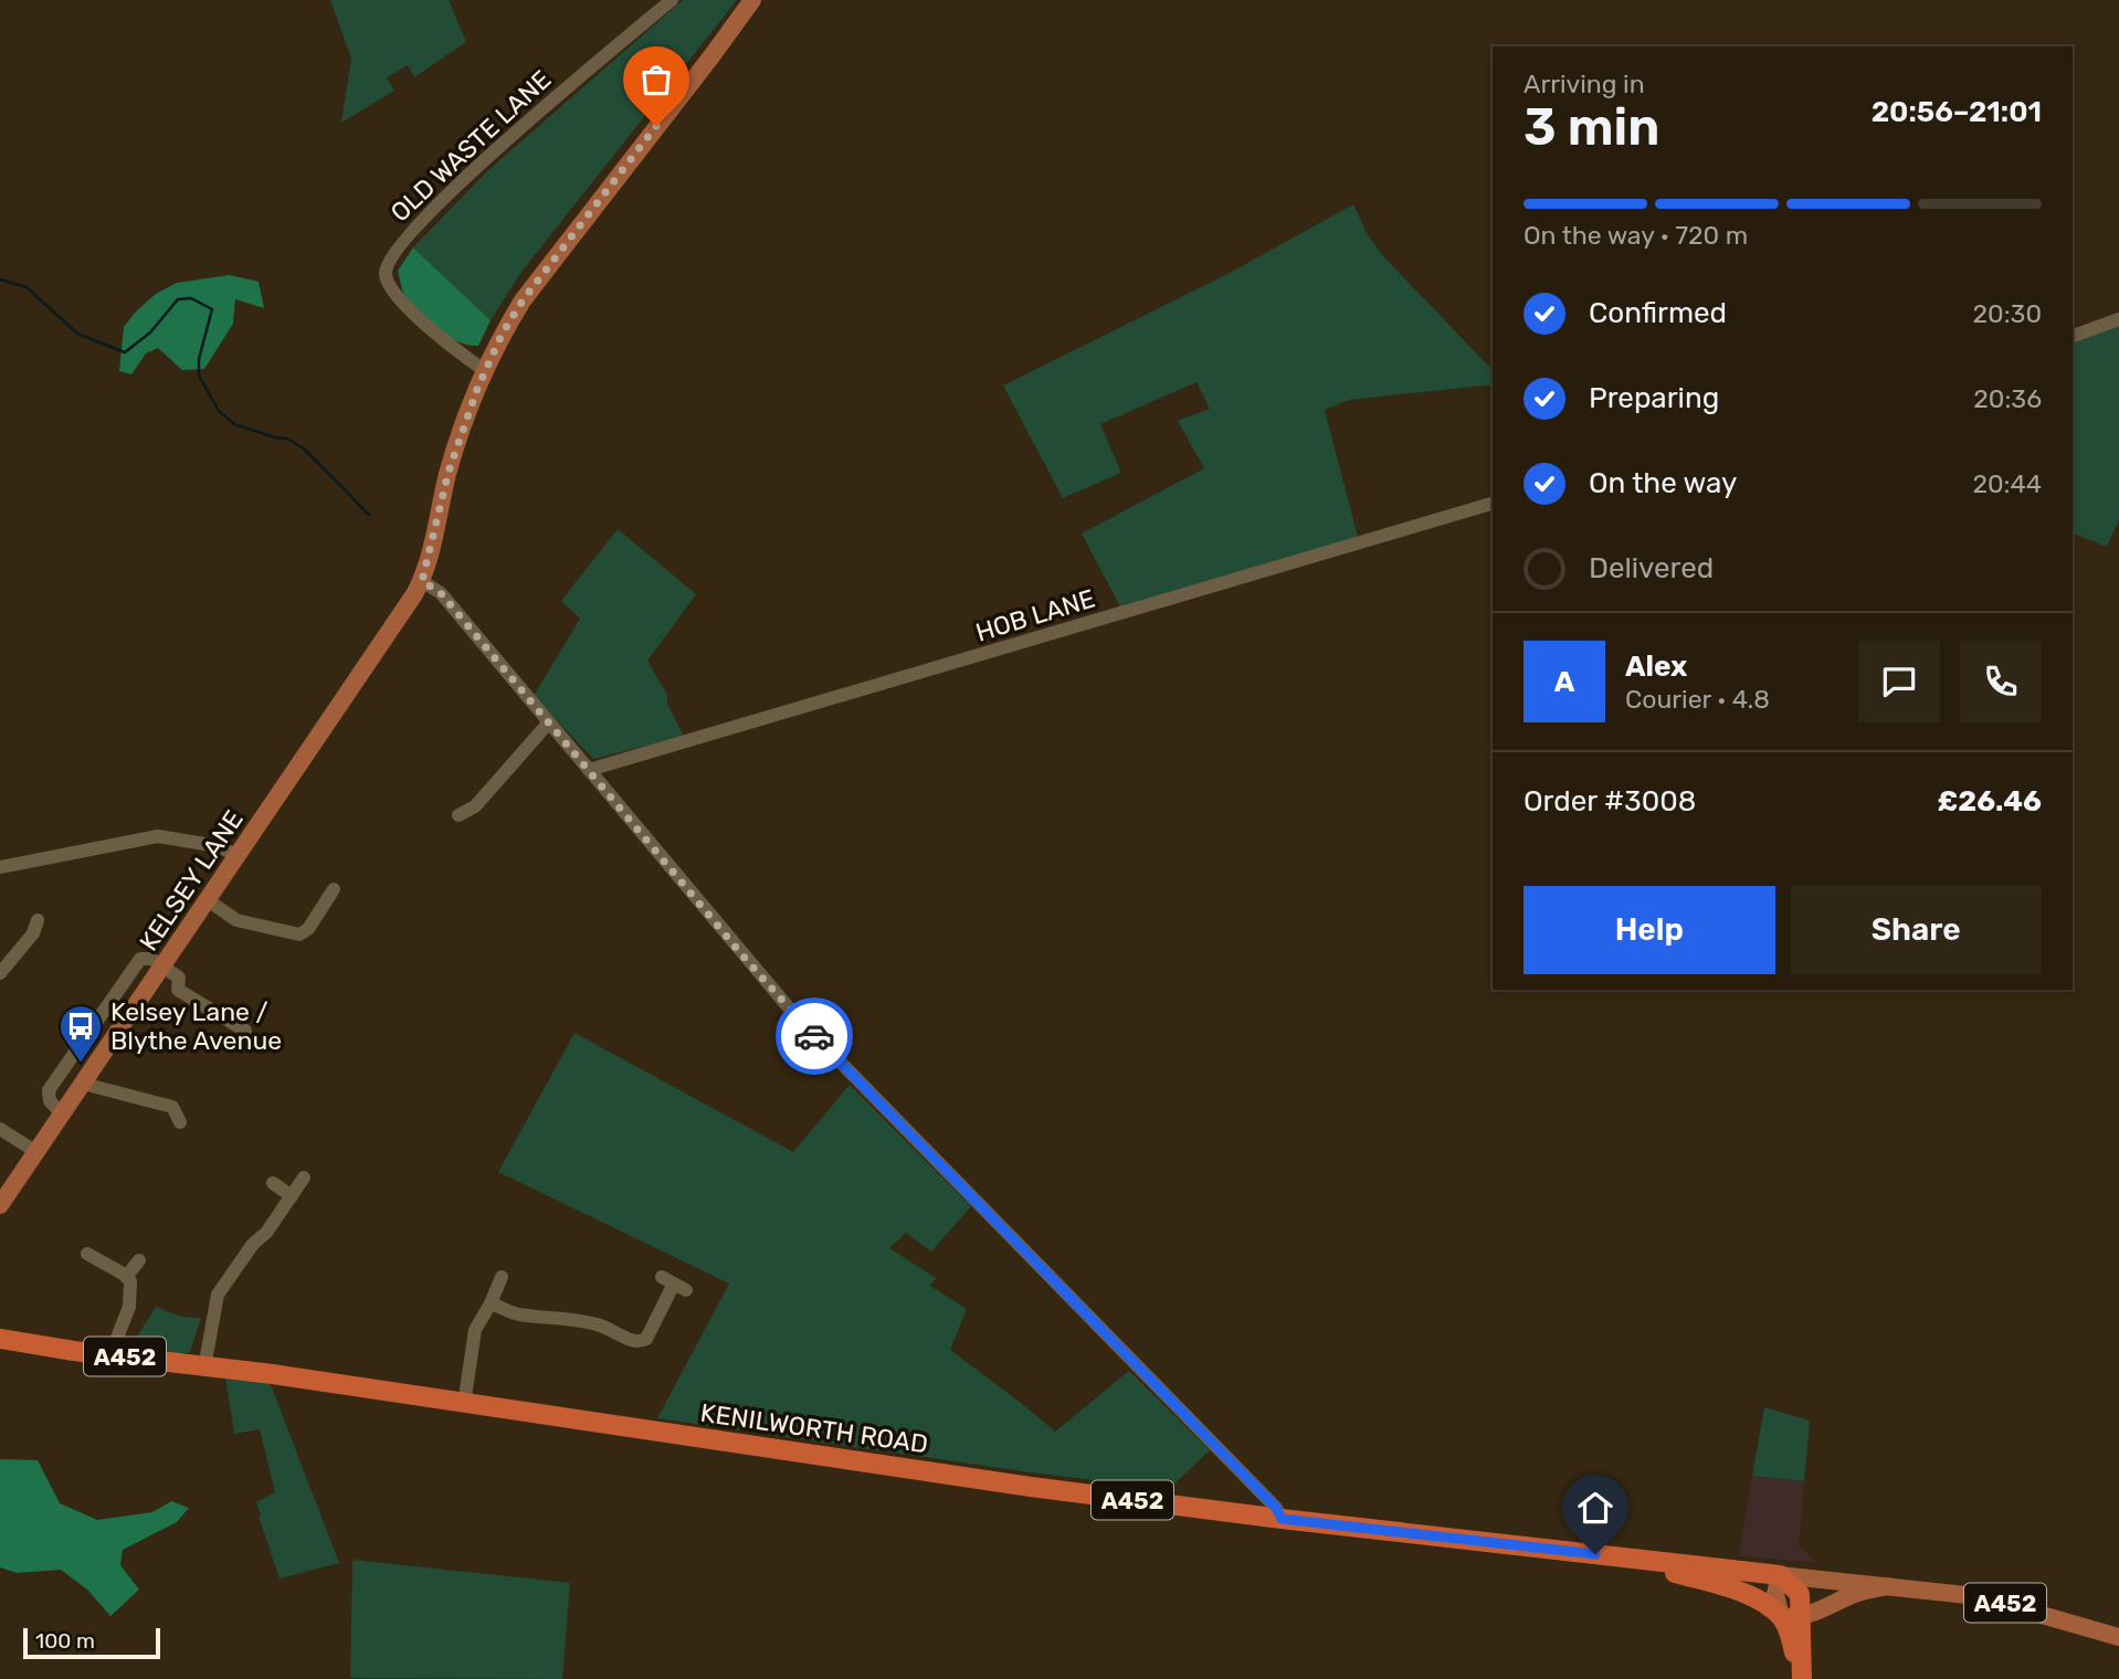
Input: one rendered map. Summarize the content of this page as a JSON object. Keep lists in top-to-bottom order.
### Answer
{
  "streets": {
    "highway": ["A452", "KENILWORTH ROAD"],
    "main road": ["KELSEY LANE"],
    "street": ["OLD WASTE LANE", "HOB LANE"]
  },
  "crossings": [
    ["A452", "KENILWORTH ROAD"]
  ],
  "places": {
    "bus stop": ["Kelsey Lane / Blythe Avenue"]
  },
  "scale_bar": "100 m",
  "page": {
    "heading": ["3 min", "Arriving in", "20:56–21:01"],
    "panel": [
      "Alex",
      "Courier · 4.8",
      "Order #3008",
      "£26.46"
    ],
    "bar": "On the way · 720 m",
    "list": [
      ["Confirmed", "20:30"],
      ["Preparing", "20:36"],
      ["On the way", "20:44"],
      "Delivered"
    ],
    "round": "A",
    "buttons": ["Help", "Share"],
    "scale": "100 m"
  }
}
